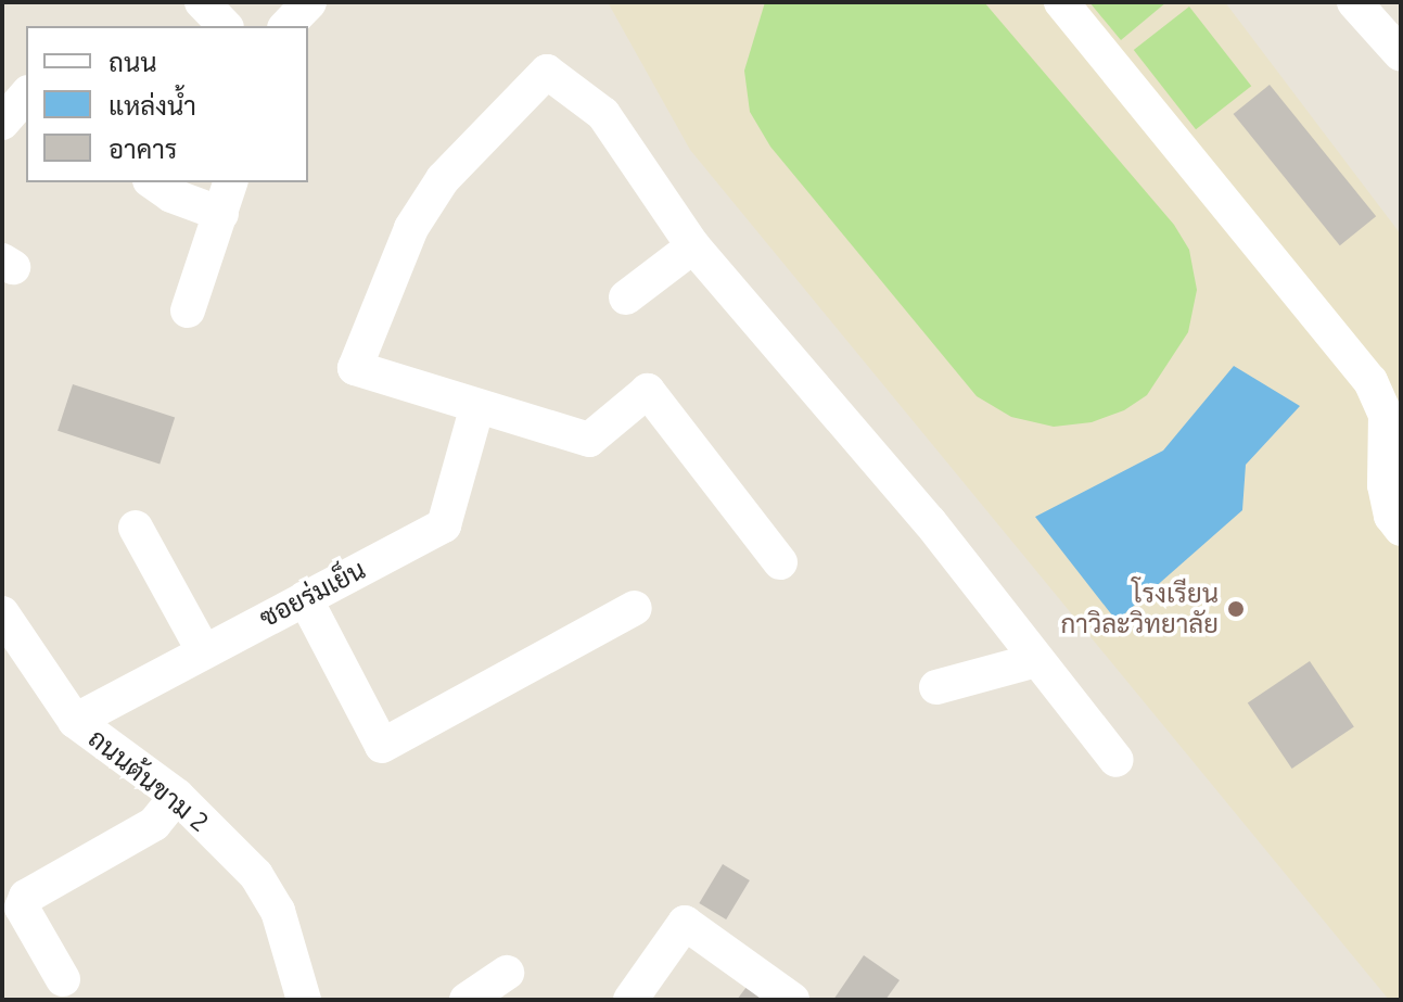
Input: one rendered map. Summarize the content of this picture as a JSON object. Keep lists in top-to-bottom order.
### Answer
{
  "streets": {
    "street": ["ซอยร่มเย็น", "ถนนต้นขาม 2"]
  },
  "crossings": [
    ["ซอยร่มเย็น", "ถนนต้นขาม 2"]
  ],
  "places": ["โรงเรียน กาวิละวิทยาลัย"],
  "legend": ["ถนน", "แหล่งน้ำ", "อาคาร"]
}
